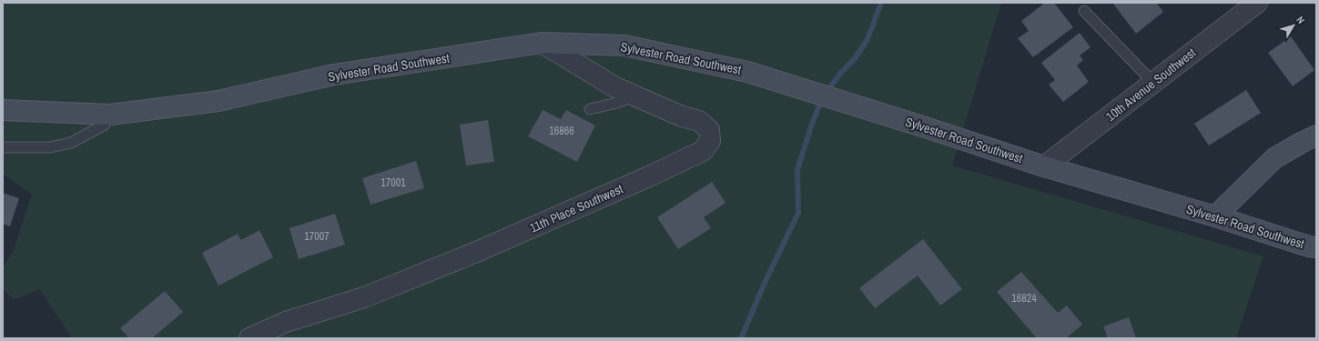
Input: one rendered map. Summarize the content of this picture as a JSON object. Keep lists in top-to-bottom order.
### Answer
{
  "streets": {
    "street": ["Sylvester Road Southwest", "10th Avenue Southwest", "11th Place Southwest"]
  },
  "crossings": [
    ["Sylvester Road Southwest", "10th Avenue Southwest"],
    ["Sylvester Road Southwest", "11th Place Southwest"]
  ],
  "house_numbers": [
    "16866",
    "17001",
    "17007",
    "16824"
  ],
  "north": "top right"
}
